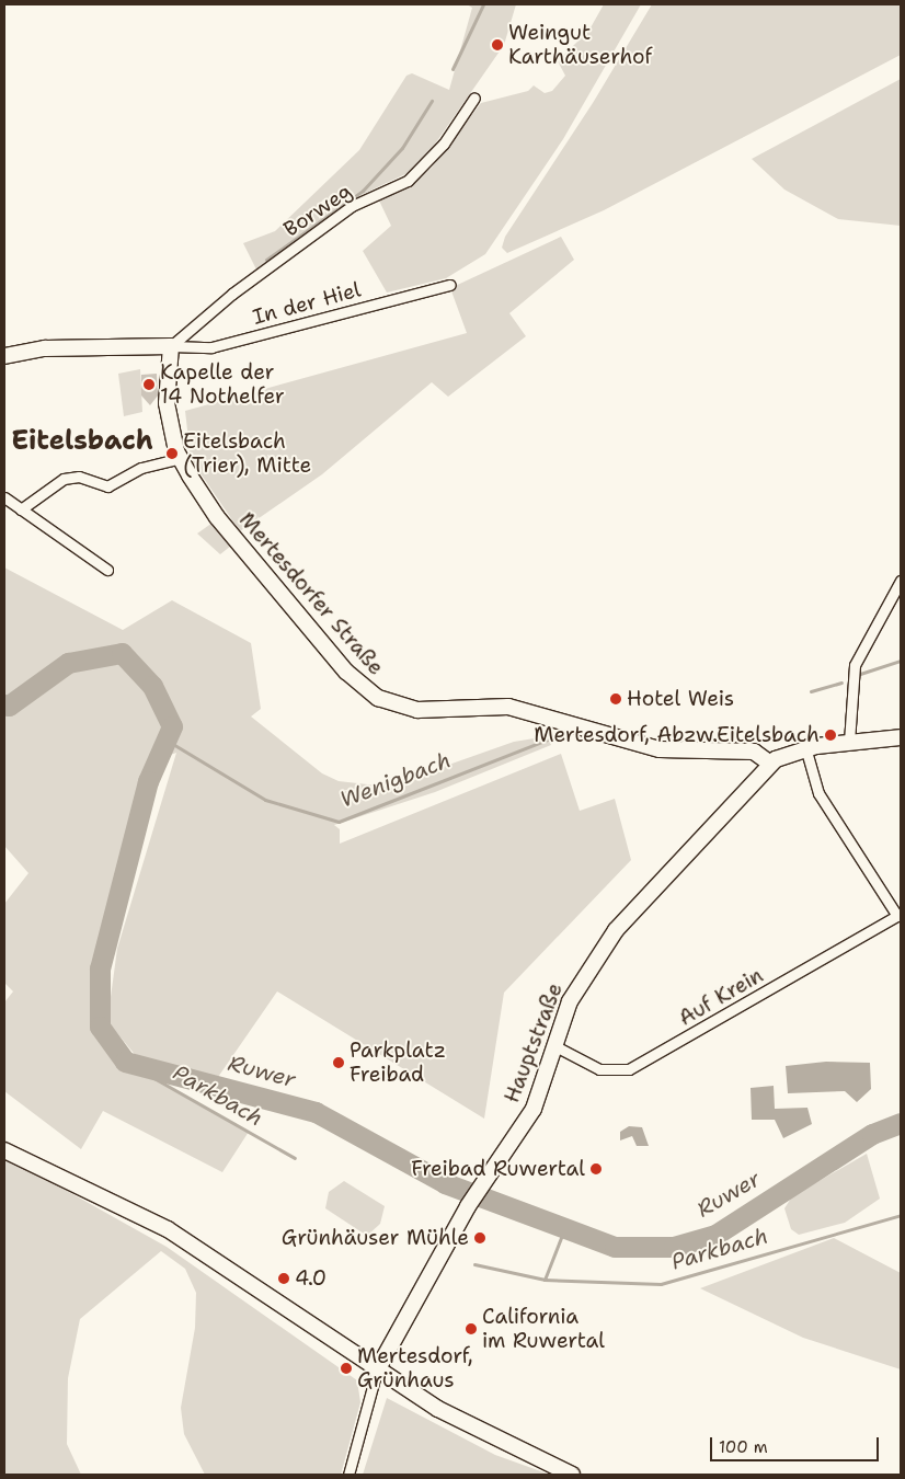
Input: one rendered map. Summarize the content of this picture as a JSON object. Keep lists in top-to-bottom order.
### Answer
{
  "streets": {
    "street": [
      "Borweg",
      "In der Hiel",
      "Mertesdorfer Straße",
      "Auf Krein",
      "Hauptstraße"
    ]
  },
  "crossings": [
    ["Borweg", "In der Hiel"],
    ["Borweg", "Mertesdorfer Straße"],
    ["In der Hiel", "Mertesdorfer Straße"],
    ["Mertesdorfer Straße", "Hauptstraße"],
    ["Auf Krein", "Hauptstraße"]
  ],
  "districts": ["Eitelsbach"],
  "water": ["Wenigbach", "Ruwer", "Parkbach"],
  "places": [
    "Weingut Karthäuserhof",
    "Kapelle der 14 Nothelfer",
    "Eitelsbach (Trier), Mitte",
    "Hotel Weis",
    "Mertesdorf, Abzw.Eitelsbach",
    "Parkplatz Freibad",
    "Freibad Ruwertal",
    "Grünhäuser Mühle",
    "4.0",
    "California im Ruwertal",
    "Mertesdorf, Grünhaus"
  ],
  "scale_bar": "100 m"
}
